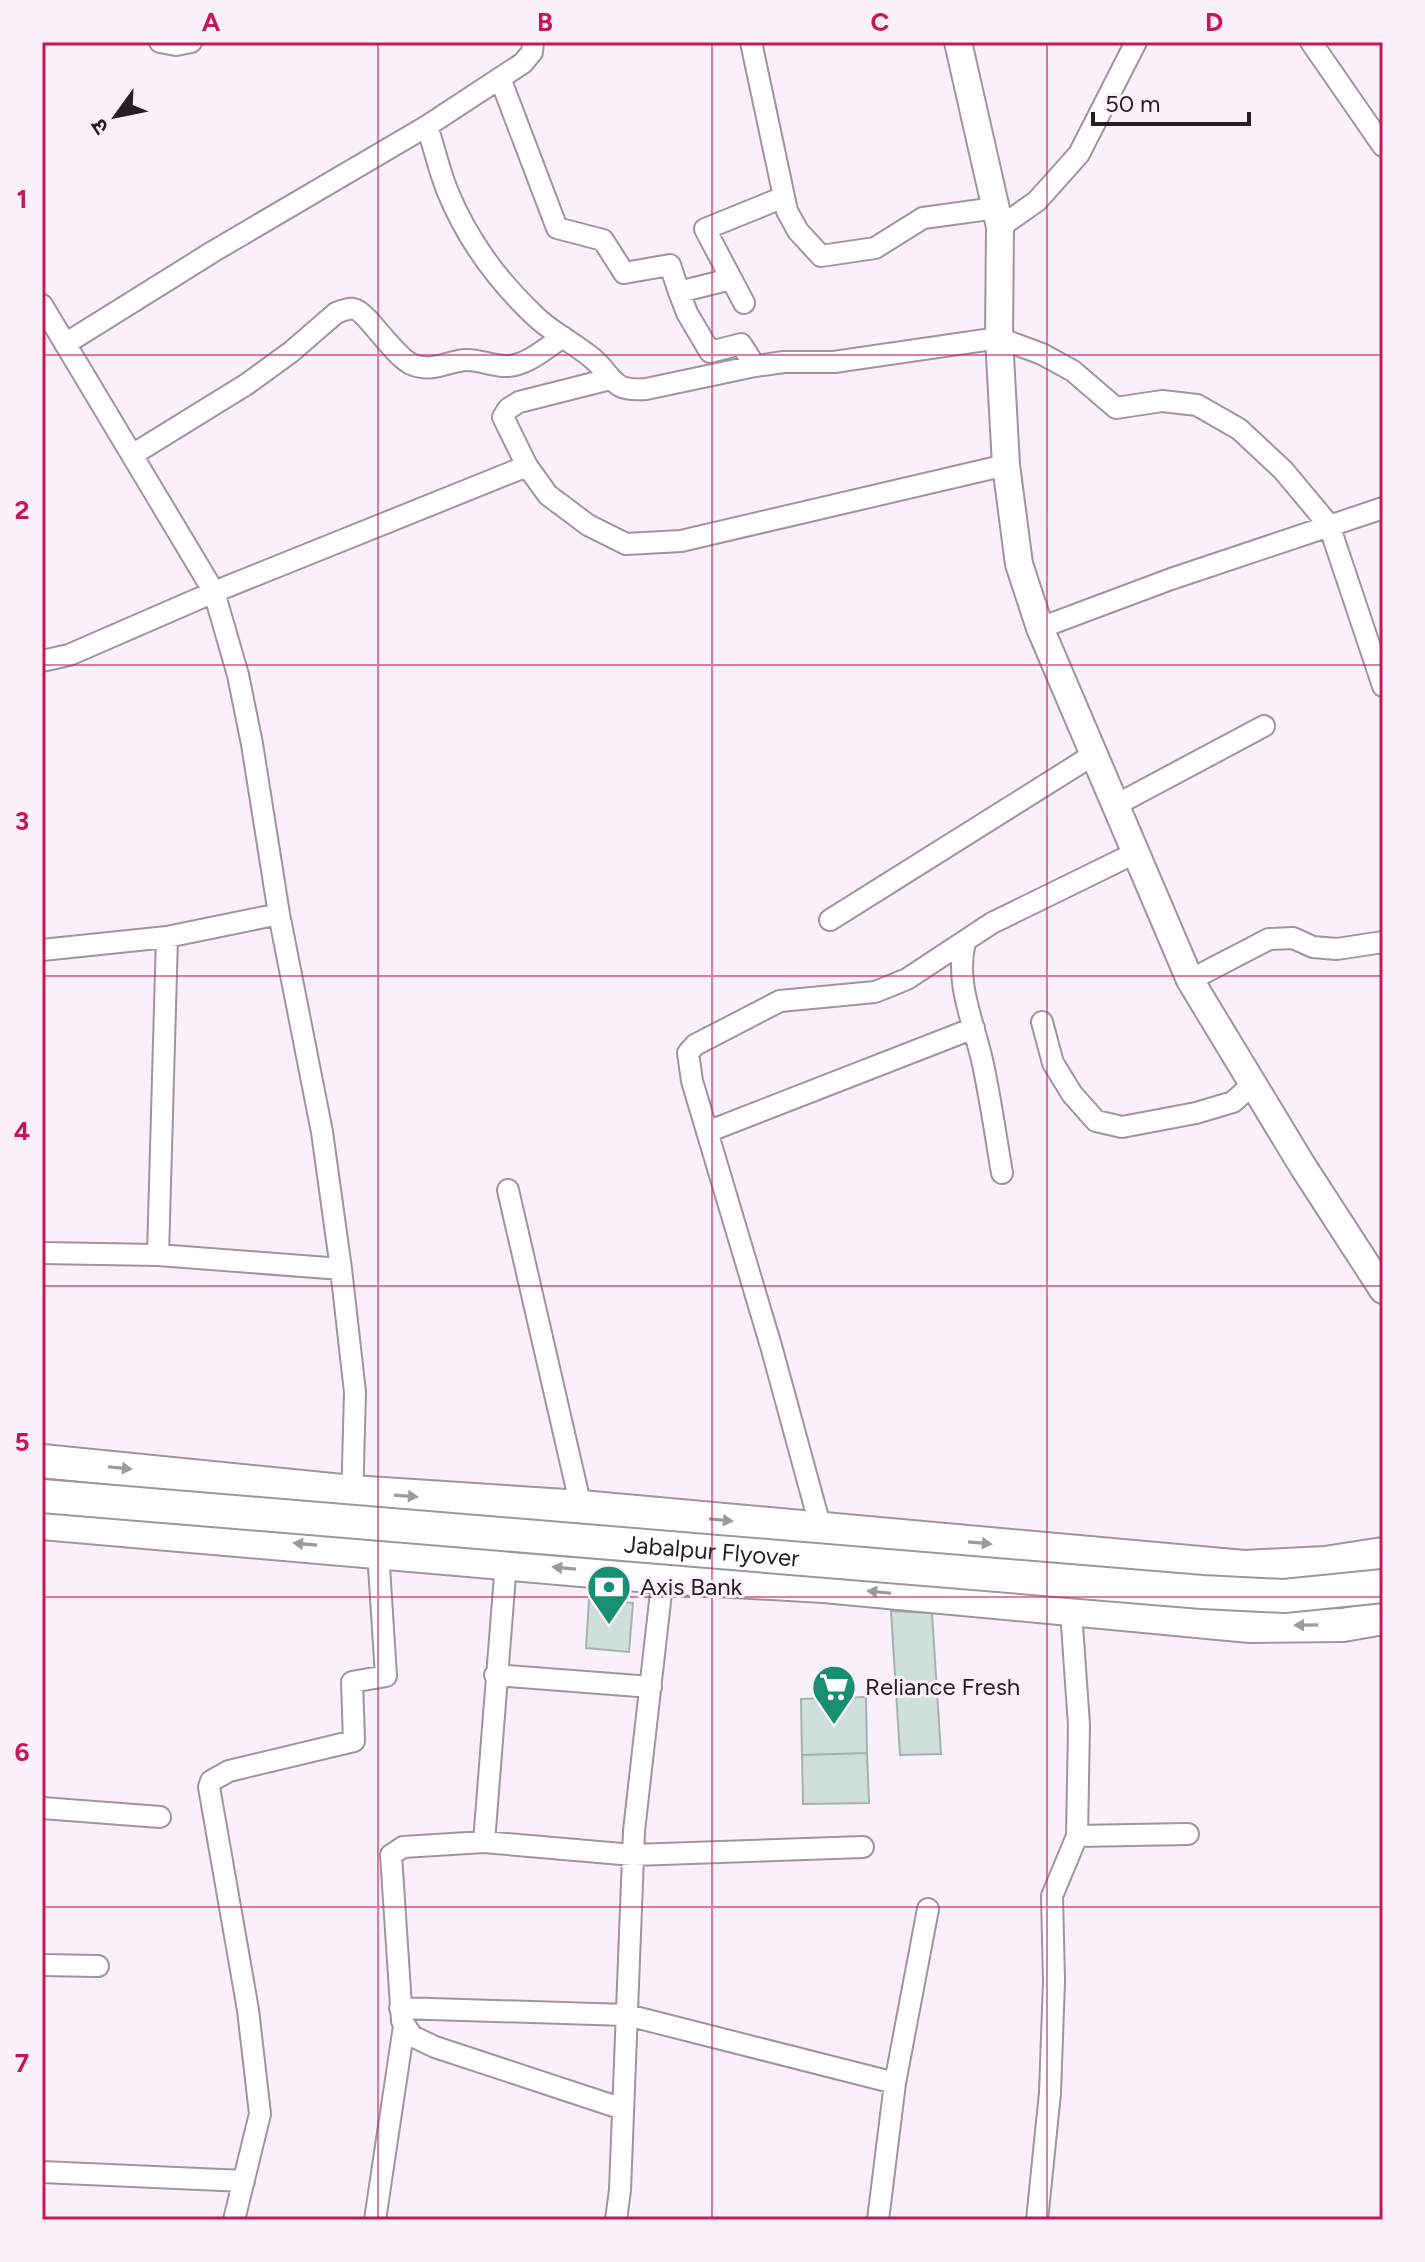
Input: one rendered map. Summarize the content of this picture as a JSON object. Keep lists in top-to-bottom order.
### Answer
{
  "streets": {
    "main road": ["Jabalpur Flyover"]
  },
  "places": {
    "bank": ["Axis Bank"],
    "supermarket": ["Reliance Fresh"]
  },
  "scale_bar": "50 m",
  "north": "bottom left",
  "grid": {
    "columns": [
      "A",
      "B",
      "C",
      "D"
    ],
    "rows": [
      "1",
      "2",
      "3",
      "4",
      "5",
      "6",
      "7"
    ]
  }
}
